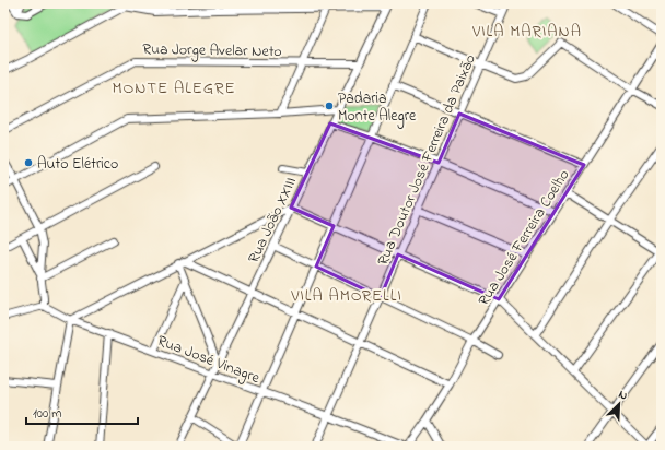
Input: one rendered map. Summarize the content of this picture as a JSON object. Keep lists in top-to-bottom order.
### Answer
{
  "streets": {
    "street": [
      "Rua Jorge Avelar Neto",
      "Rua Doutor José Ferreira da Paixão",
      "Rua João XXIII",
      "Rua José Ferreira Coelho",
      "Rua José Vinagre"
    ]
  },
  "crossings": [
    ["Rua Jorge Avelar Neto", "Rua João XXIII"],
    ["Rua Doutor José Ferreira da Paixão", "Rua José Vinagre"],
    ["Rua João XXIII", "Rua José Vinagre"],
    ["Rua José Ferreira Coelho", "Rua José Vinagre"]
  ],
  "districts": ["VILA MARIANA", "MONTE ALEGRE", "VILA AMORELLI"],
  "places": ["Padaria Monte Alegre", "Auto Elétrico"],
  "scale_bar": "100 m",
  "north": "top right"
}
